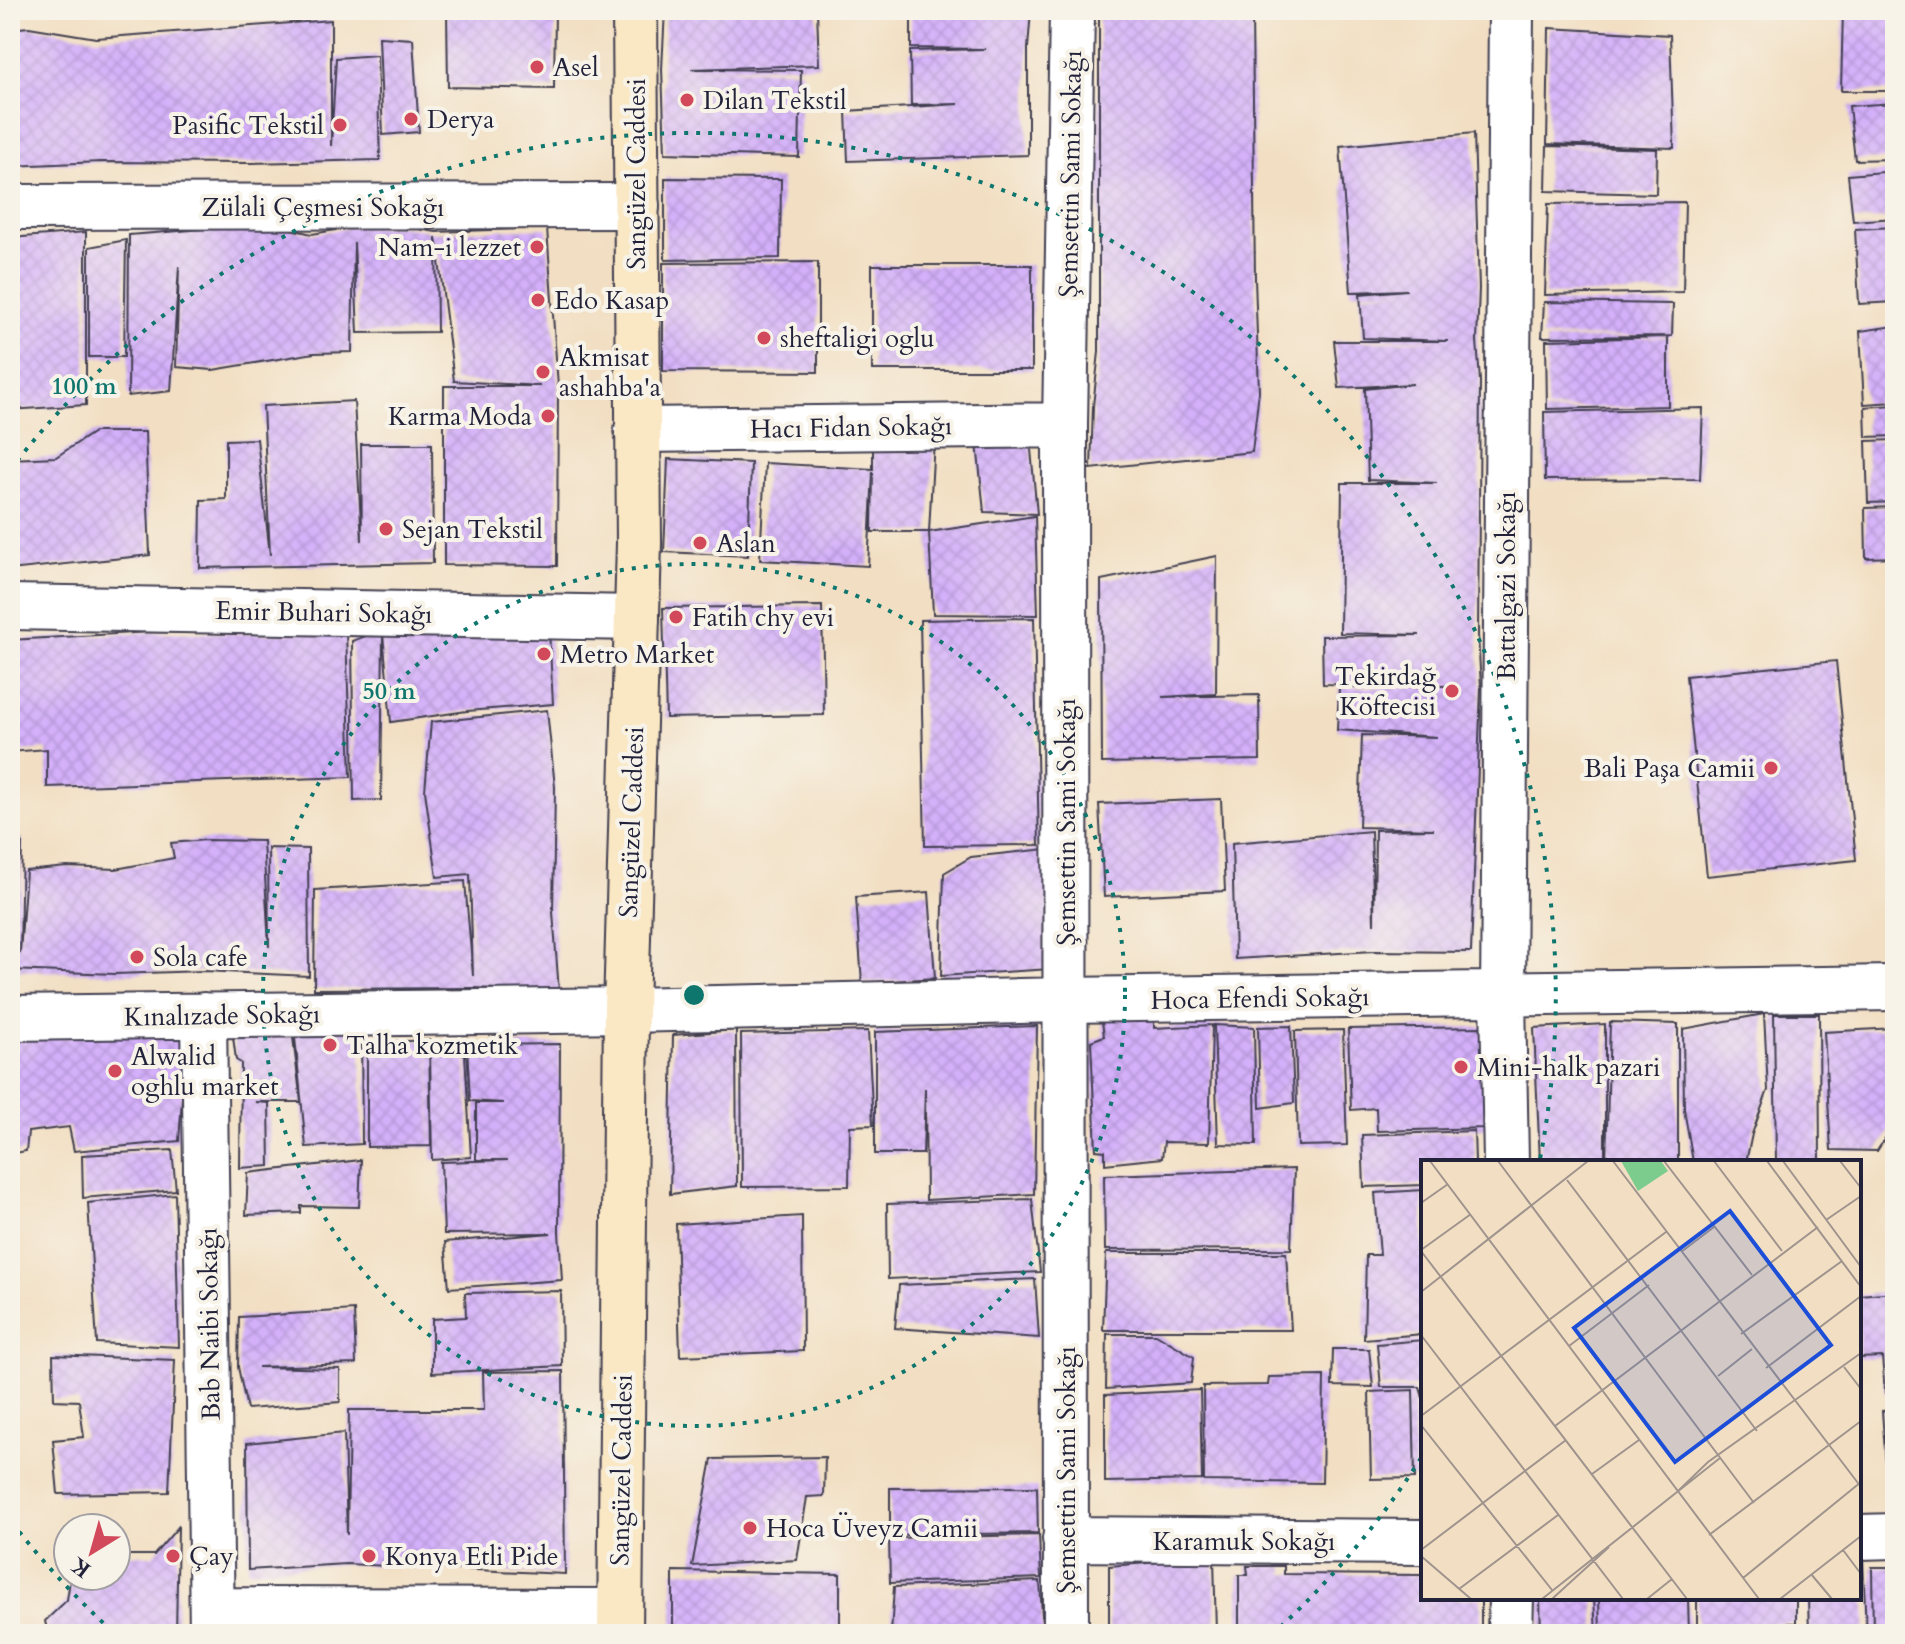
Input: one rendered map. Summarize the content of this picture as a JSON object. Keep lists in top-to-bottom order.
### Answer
{
  "streets": {
    "street": [
      "Sangüzel Caddesi",
      "Şemsettin Sami Sokağı",
      "Zülali Çeşmesi Sokağı",
      "Hacı Fidan Sokağı",
      "Battalgazi Sokağı",
      "Emir Buhari Sokağı",
      "Hoca Efendi Sokağı",
      "Kınalızade Sokağı",
      "Bab Naibi Sokağı",
      "Karamuk Sokağı"
    ]
  },
  "crossings": [
    ["Sangüzel Caddesi", "Zülali Çeşmesi Sokağı"],
    ["Sangüzel Caddesi", "Hacı Fidan Sokağı"],
    ["Sangüzel Caddesi", "Emir Buhari Sokağı"],
    ["Sangüzel Caddesi", "Hoca Efendi Sokağı"],
    ["Sangüzel Caddesi", "Kınalızade Sokağı"],
    ["Şemsettin Sami Sokağı", "Hacı Fidan Sokağı"],
    ["Şemsettin Sami Sokağı", "Hoca Efendi Sokağı"],
    ["Şemsettin Sami Sokağı", "Karamuk Sokağı"],
    ["Battalgazi Sokağı", "Hoca Efendi Sokağı"],
    ["Hoca Efendi Sokağı", "Kınalızade Sokağı"],
    ["Kınalızade Sokağı", "Bab Naibi Sokağı"]
  ],
  "places": [
    "Asel",
    "Dilan Tekstil",
    "Derya",
    "Pasific Tekstil",
    "Nam-i lezzet",
    "Edo Kasap",
    "sheftaligi oglu",
    "Akmisat ashahba'a",
    "Karma Moda",
    "Sejan Tekstil",
    "Aslan",
    "Fatih chy evi",
    "Metro Market",
    "Tekirdağ Köftecisi",
    "Bali Paşa Camii",
    "Sola cafe",
    "Talha kozmetik",
    "Mini-halk pazari",
    "Alwalid oghlu market",
    "Hoca Üveyz Camii",
    "Çay",
    "Konya Etli Pide"
  ],
  "north": "bottom left",
  "rings": ["100 m", "50 m"]
}
